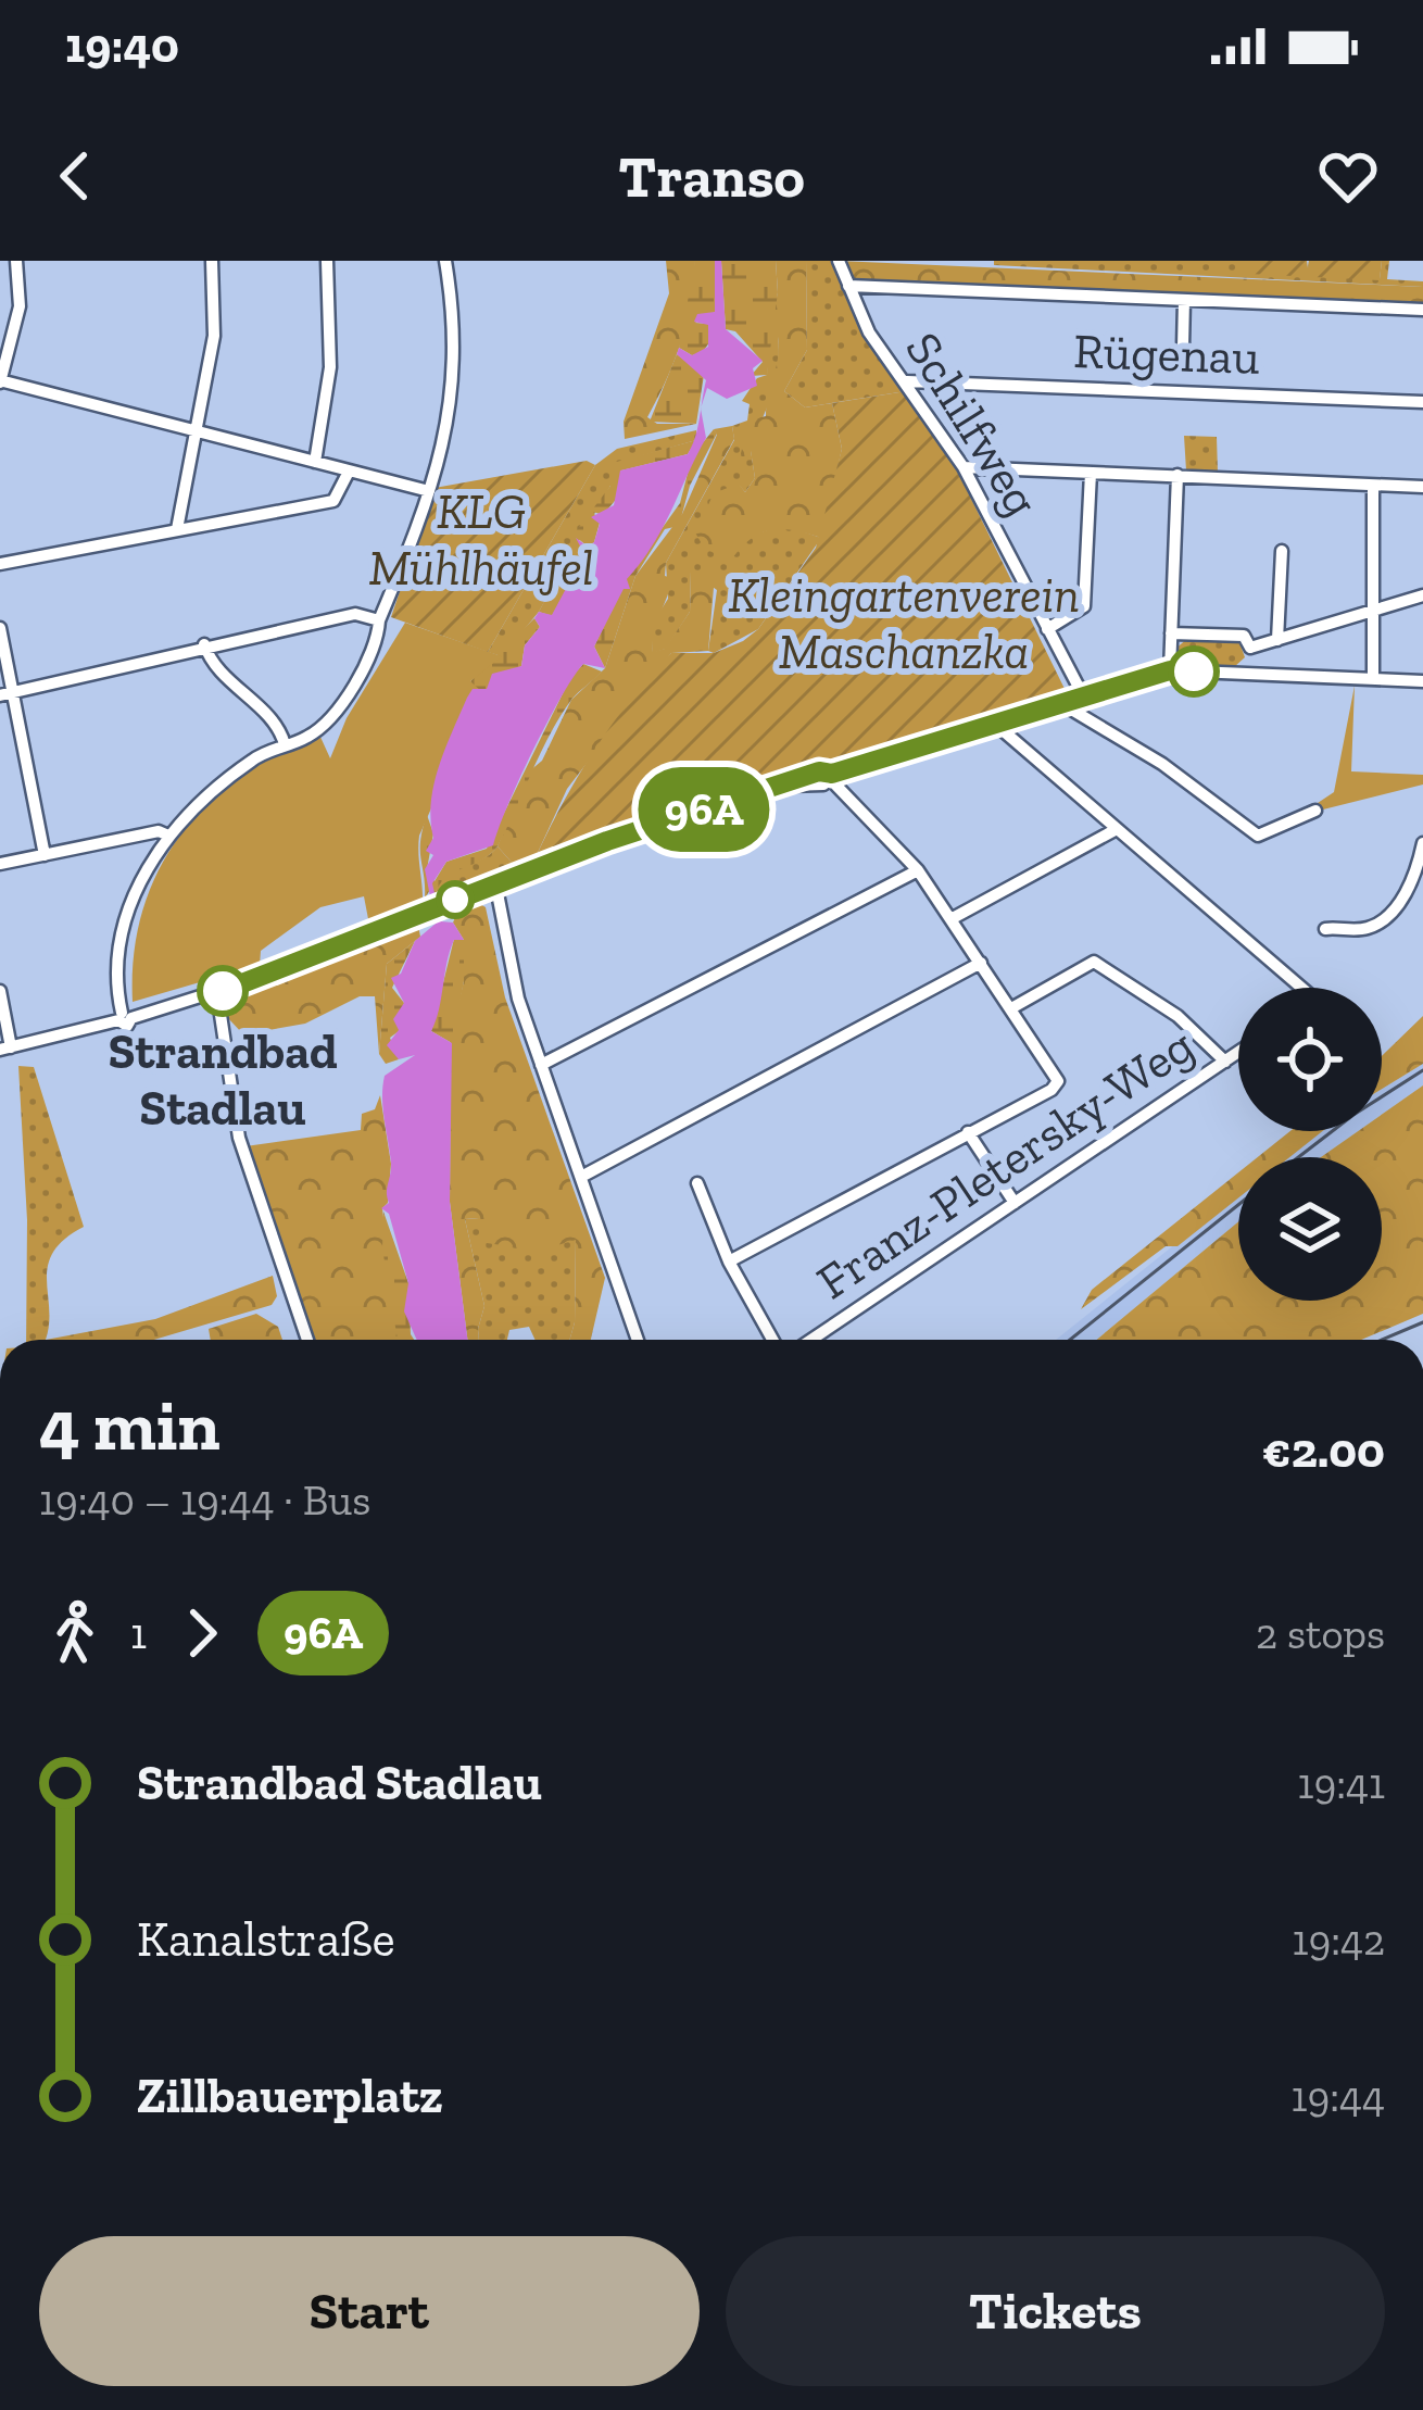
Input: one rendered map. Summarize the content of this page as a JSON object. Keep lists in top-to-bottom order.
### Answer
{
  "streets": {
    "street": ["Rügenau", "Schilfweg", "Franz-Pletersky-Weg"]
  },
  "crossings": [
    ["Rügenau", "Schilfweg"]
  ],
  "parks": ["KLG Mühlhäufel", "Kleingartenverein Maschanzka"],
  "places": ["Strandbad Stadlau"],
  "lines": ["bus line 96A"],
  "page": {
    "status": "19:40",
    "header": "Transo",
    "on_map": "96A",
    "heading": ["4 min", "19:40 – 19:44 · Bus", "€2.00"],
    "legs": ["1", "96A", "2 stops"],
    "list": [
      {
        "name": "Strandbad Stadlau",
        "value": "19:41"
      },
      {
        "name": "Kanalstraße",
        "value": "19:42"
      },
      {
        "name": "Zillbauerplatz",
        "value": "19:44"
      }
    ],
    "buttons": ["Start", "Tickets"]
  }
}
